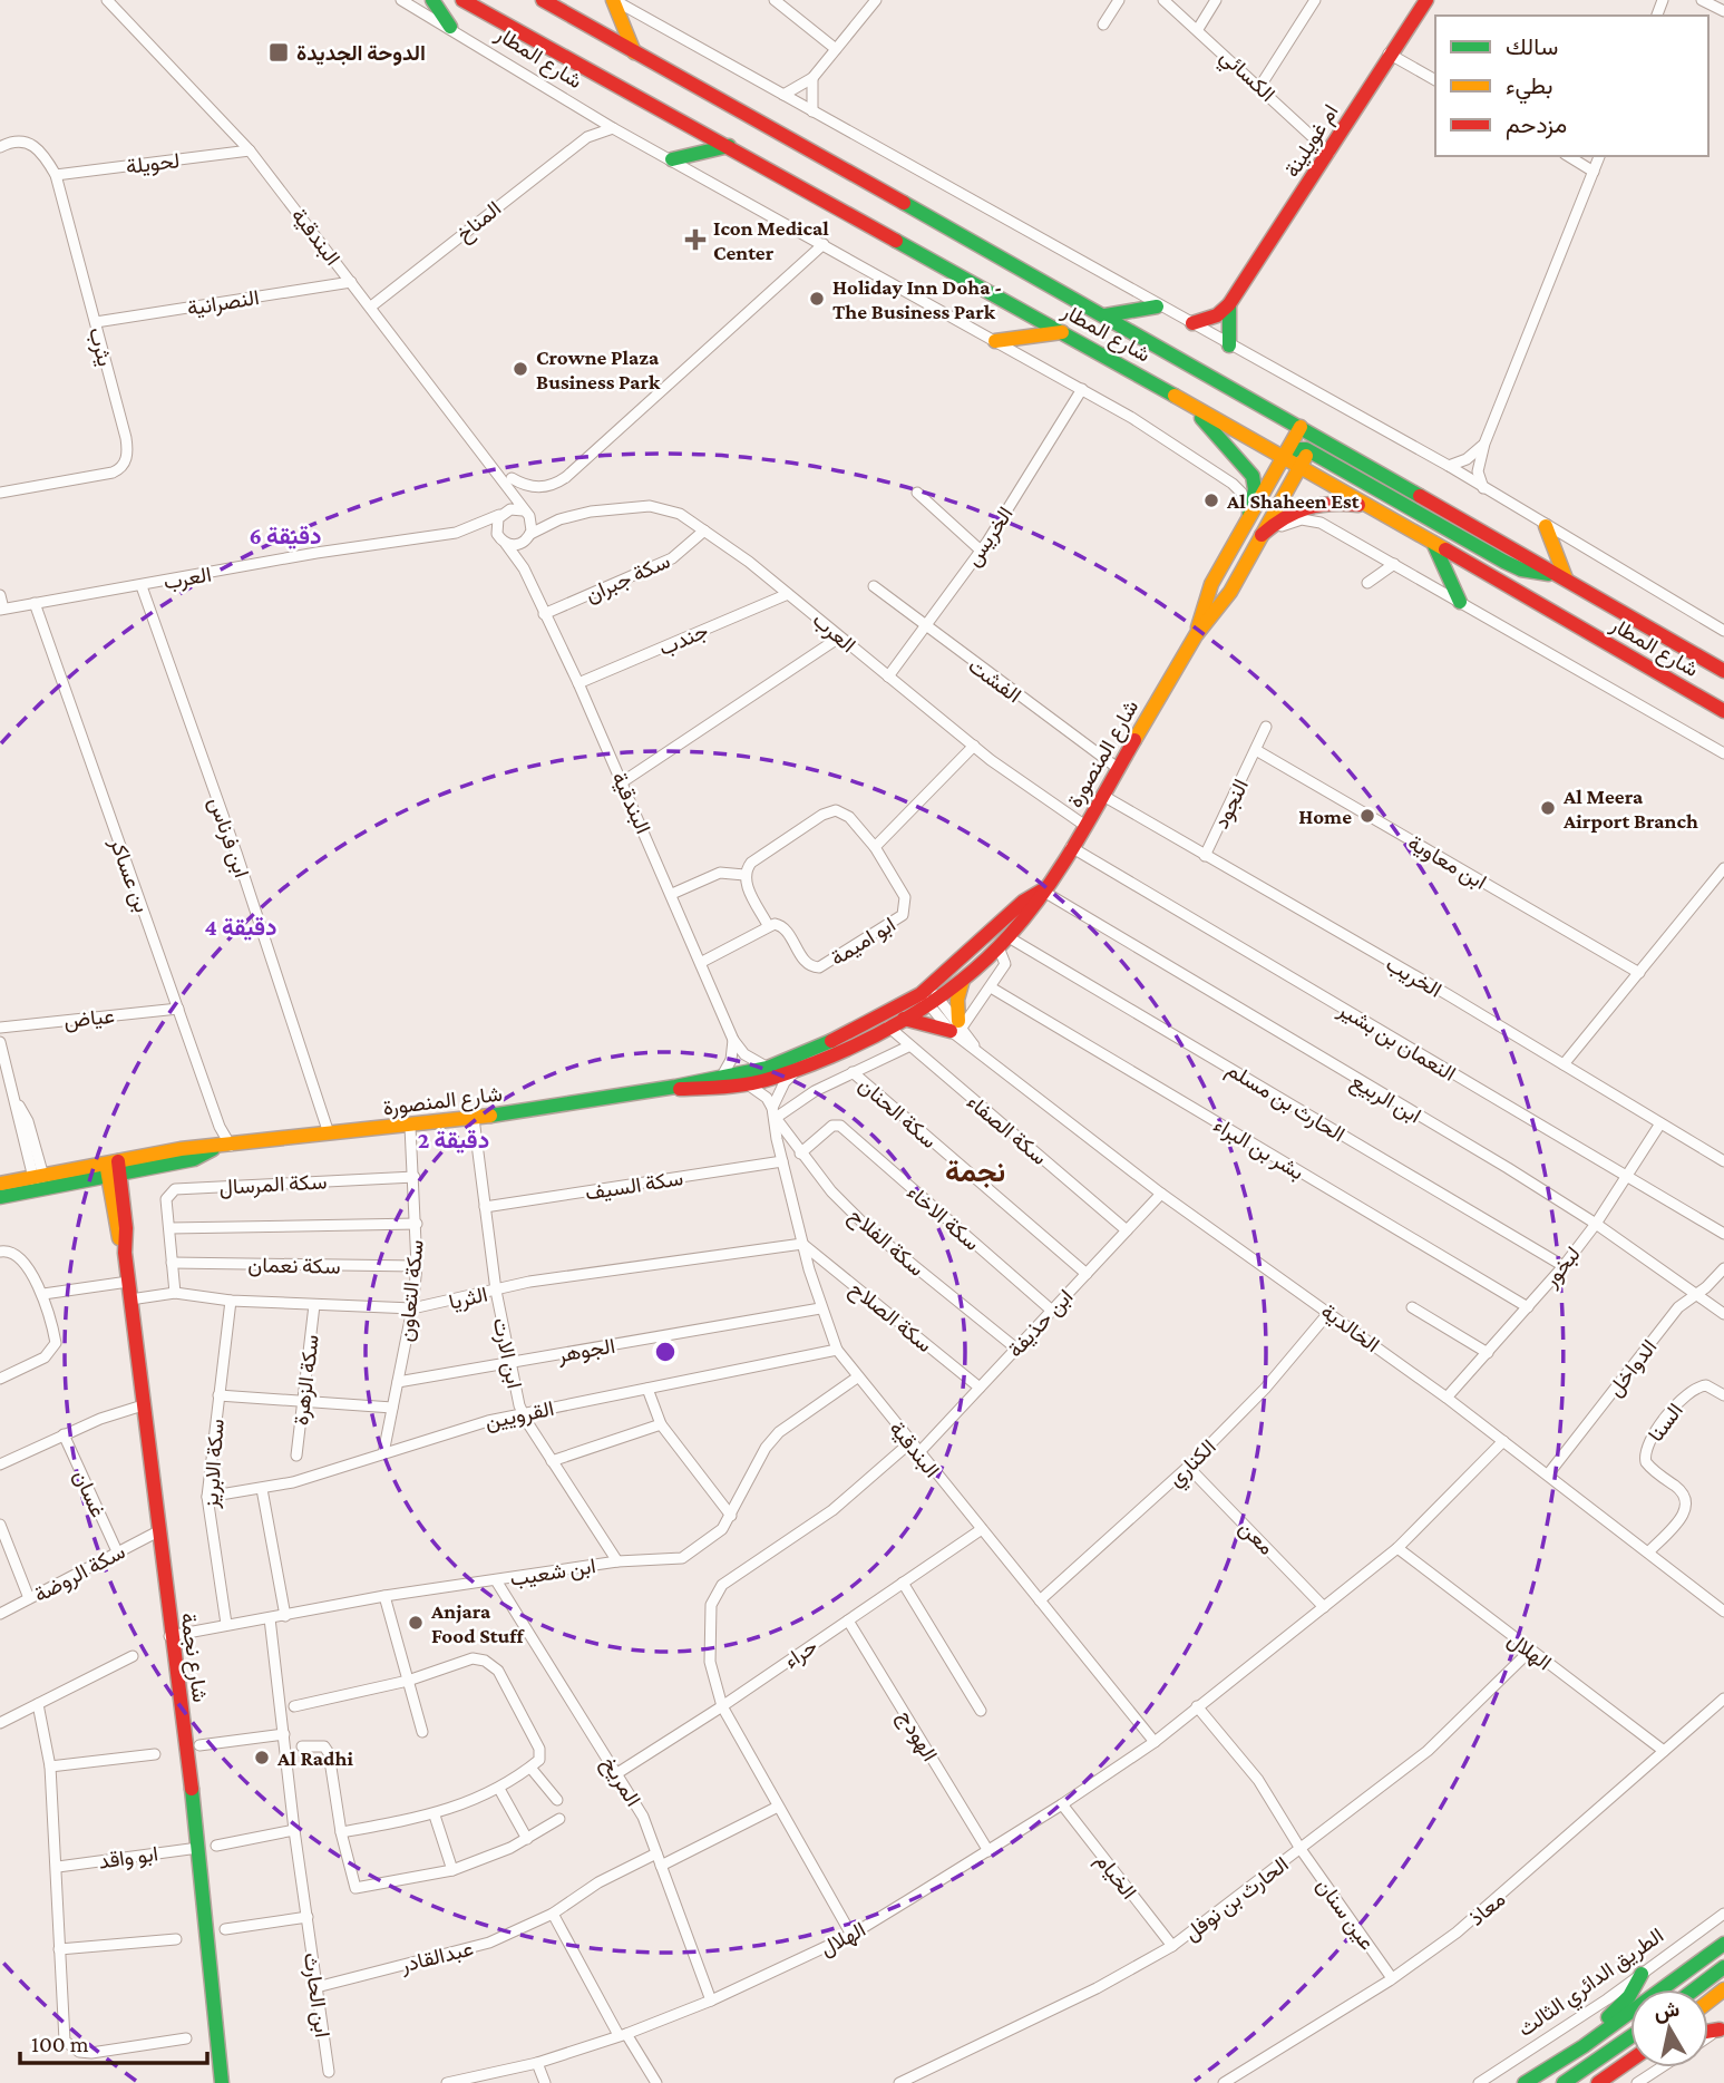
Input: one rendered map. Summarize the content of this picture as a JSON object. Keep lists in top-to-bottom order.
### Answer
{
  "streets": {
    "main road": [
      "شارع المطار",
      "ام غويلينة",
      "شارع المنصورة",
      "شارع نجمة"
    ],
    "street": [
      "الكسائي",
      "لحويلة",
      "المناخ",
      "البندقية",
      "النصرانية",
      "يثرب",
      "الخريس",
      "العرب",
      "سكة جبران",
      "جندب",
      "الفشت",
      "النجود",
      "ابن فرناس",
      "ابن معاوية",
      "بن عساكر",
      "ابو اميمة",
      "الخريب",
      "عياض",
      "النعمان بن بشير",
      "ابن الربيع",
      "الحارث بن مسلم",
      "سكة الحنان",
      "سكة الصفاء",
      "بشر بن البراء",
      "سكة المرسال",
      "سكة السيف",
      "سكة الاخاء",
      "سكة الفلاح",
      "سكة نعمان",
      "لبخور",
      "سكة التعاون",
      "الثريا",
      "سكة الصلاح",
      "ابن حذيفة",
      "الخالدية",
      "الجوهر",
      "ابن الارت",
      "الدواخل",
      "سكة الزهرة",
      "القرويين",
      "السنا",
      "الكناري",
      "سكة الابريز",
      "غسان",
      "معن",
      "ابن شعيب",
      "سكة الروضة",
      "الهلال",
      "حراء",
      "الهودج",
      "المريخ",
      "ابو واقد",
      "الخيام",
      "الحارث بن نوفل",
      "معاذ",
      "عين سنان",
      "عبدالقادر",
      "الطريق الدائري الثالث",
      "ابن الحارث"
    ]
  },
  "crossings": [
    ["شارع المطار", "المناخ"],
    ["شارع المطار", "الخريس"],
    ["شارع المطار", "شارع المنصورة"],
    ["الكسائي", "ام غويلينة"],
    ["لحويلة", "البندقية"],
    ["لحويلة", "يثرب"],
    ["المناخ", "البندقية"],
    ["البندقية", "النصرانية"],
    ["البندقية", "العرب"],
    ["البندقية", "سكة جبران"],
    ["البندقية", "جندب"],
    ["البندقية", "شارع المنصورة"],
    ["البندقية", "سكة السيف"],
    ["البندقية", "سكة الفلاح"],
    ["البندقية", "الثريا"],
    ["البندقية", "سكة الصلاح"],
    ["البندقية", "ابن حذيفة"],
    ["البندقية", "الجوهر"],
    ["البندقية", "القرويين"],
    ["البندقية", "الكناري"],
    ["البندقية", "ابن شعيب"],
    ["البندقية", "الهلال"],
    ["البندقية", "حراء"],
    ["النصرانية", "يثرب"],
    ["الخريس", "العرب"],
    ["الخريس", "الفشت"],
    ["العرب", "سكة جبران"],
    ["العرب", "جندب"],
    ["العرب", "شارع المنصورة"],
    ["العرب", "ابن فرناس"],
    ["العرب", "بن عساكر"],
    ["الفشت", "شارع المنصورة"],
    ["شارع المنصورة", "ابن فرناس"],
    ["شارع المنصورة", "بن عساكر"],
    ["شارع المنصورة", "الخريب"],
    ["شارع المنصورة", "النعمان بن بشير"],
    ["شارع المنصورة", "ابن الربيع"],
    ["شارع المنصورة", "الحارث بن مسلم"],
    ["شارع المنصورة", "سكة الصفاء"],
    ["شارع المنصورة", "سكة التعاون"],
    ["شارع المنصورة", "الخالدية"],
    ["شارع المنصورة", "ابن الارت"],
    ["شارع المنصورة", "شارع نجمة"],
    ["النجود", "ابن معاوية"],
    ["النجود", "الخريب"],
    ["بن عساكر", "عياض"],
    ["الخريب", "لبخور"],
    ["النعمان بن بشير", "لبخور"],
    ["ابن الربيع", "لبخور"],
    ["ابن الربيع", "الدواخل"],
    ["الحارث بن مسلم", "لبخور"],
    ["سكة الحنان", "ابن حذيفة"],
    ["سكة الصفاء", "ابن حذيفة"],
    ["بشر بن البراء", "لبخور"],
    ["سكة المرسال", "سكة نعمان"],
    ["سكة المرسال", "سكة التعاون"],
    ["سكة المرسال", "الثريا"],
    ["سكة السيف", "ابن الارت"],
    ["سكة الاخاء", "سكة الفلاح"],
    ["سكة الاخاء", "ابن حذيفة"],
    ["سكة الفلاح", "ابن حذيفة"],
    ["سكة نعمان", "سكة التعاون"],
    ["لبخور", "الخالدية"],
    ["سكة التعاون", "الثريا"],
    ["سكة التعاون", "الجوهر"],
    ["سكة التعاون", "القرويين"],
    ["الثريا", "سكة الصلاح"],
    ["الثريا", "ابن الارت"],
    ["الثريا", "سكة الزهرة"],
    ["الثريا", "سكة الابريز"],
    ["الثريا", "شارع نجمة"],
    ["سكة الصلاح", "ابن حذيفة"],
    ["ابن حذيفة", "الخالدية"],
    ["الخالدية", "الدواخل"],
    ["الخالدية", "السنا"],
    ["الخالدية", "الكناري"],
    ["الخالدية", "الهلال"],
    ["الجوهر", "ابن الارت"],
    ["ابن الارت", "القرويين"],
    ["ابن الارت", "ابن شعيب"],
    ["القرويين", "سكة الابريز"],
    ["الكناري", "معن"],
    ["سكة الابريز", "ابن شعيب"],
    ["غسان", "سكة الروضة"],
    ["معن", "الهلال"],
    ["ابن شعيب", "شارع نجمة"],
    ["ابن شعيب", "المريخ"],
    ["ابن شعيب", "ابن الحارث"],
    ["سكة الروضة", "شارع نجمة"],
    ["الهلال", "الهودج"],
    ["الهلال", "المريخ"],
    ["الهلال", "الخيام"],
    ["الهلال", "الحارث بن نوفل"],
    ["الهلال", "معاذ"],
    ["حراء", "الهودج"],
    ["حراء", "المريخ"],
    ["شارع نجمة", "ابو واقد"],
    ["المريخ", "عبدالقادر"],
    ["الخيام", "الحارث بن نوفل"],
    ["الحارث بن نوفل", "عين سنان"],
    ["معاذ", "عين سنان"],
    ["عبدالقادر", "ابن الحارث"]
  ],
  "districts": ["نجمة"],
  "places": {
    "transit": ["الدوحة الجديدة"],
    "health": ["Icon Medical Center"],
    "other": [
      "Holiday Inn Doha - The Business Park",
      "Crowne Plaza Business Park",
      "Al Shaheen Est",
      "Al Meera Airport Branch",
      "Home",
      "Anjara Food Stuff",
      "Al Radhi"
    ]
  },
  "legend": ["سالك", "بطيء", "مزدحم"],
  "scale_bar": "100 m",
  "north": "top",
  "rings": ["6 دقيقة", "4 دقيقة", "2 دقيقة"]
}
